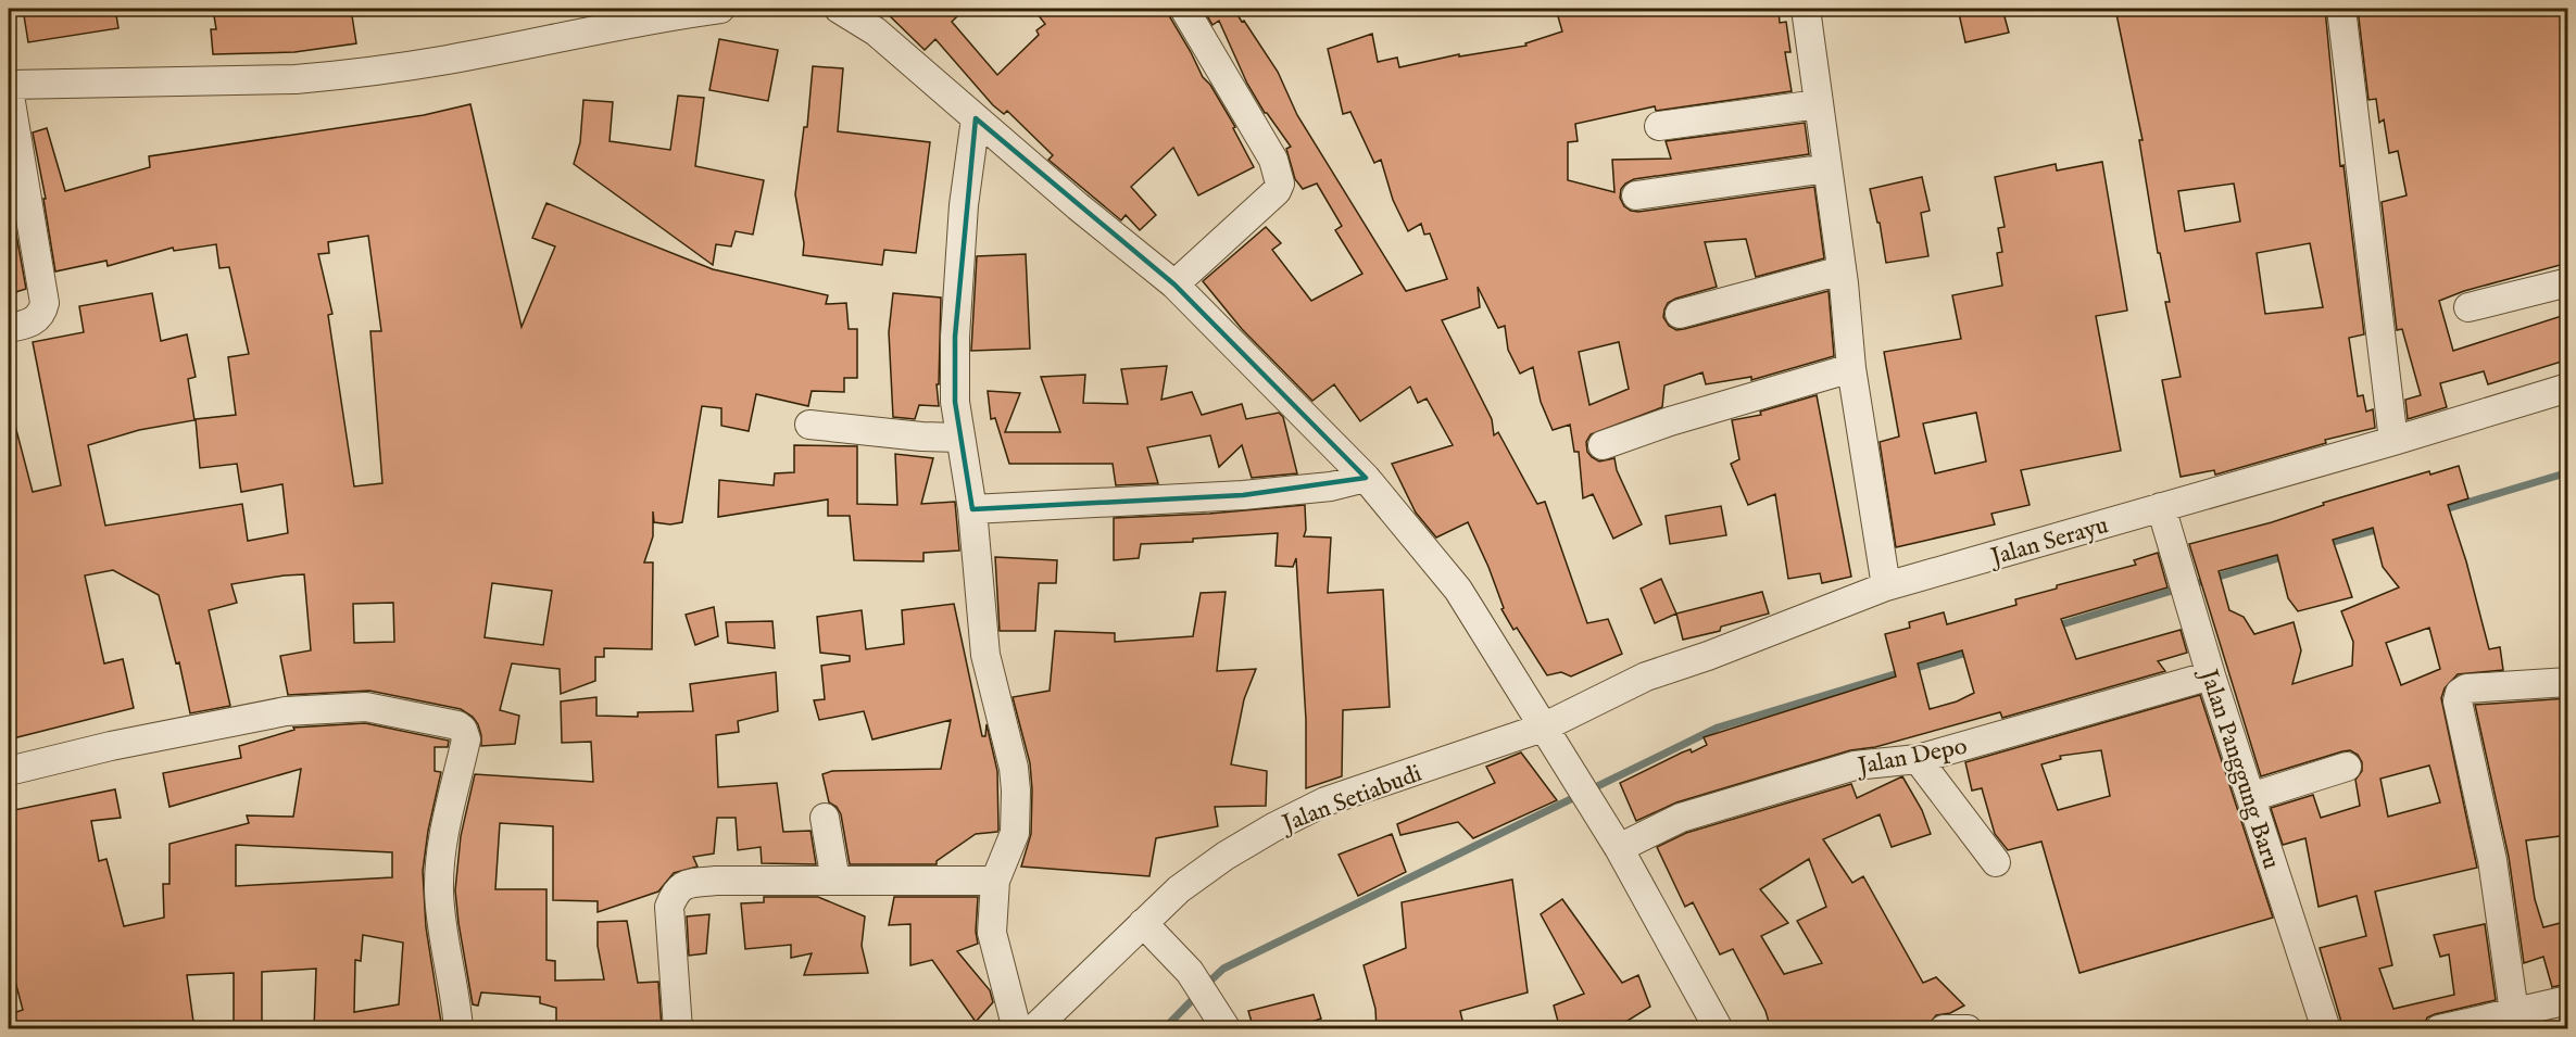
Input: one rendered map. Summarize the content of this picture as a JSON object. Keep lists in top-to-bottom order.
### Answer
{
  "streets": {
    "street": [
      "Jalan Serayu",
      "Jalan Depo",
      "Jalan Panggung Baru",
      "Jalan Setiabudi"
    ]
  },
  "crossings": [
    ["Jalan Serayu", "Jalan Panggung Baru"],
    ["Jalan Serayu", "Jalan Setiabudi"],
    ["Jalan Depo", "Jalan Panggung Baru"]
  ]
}
